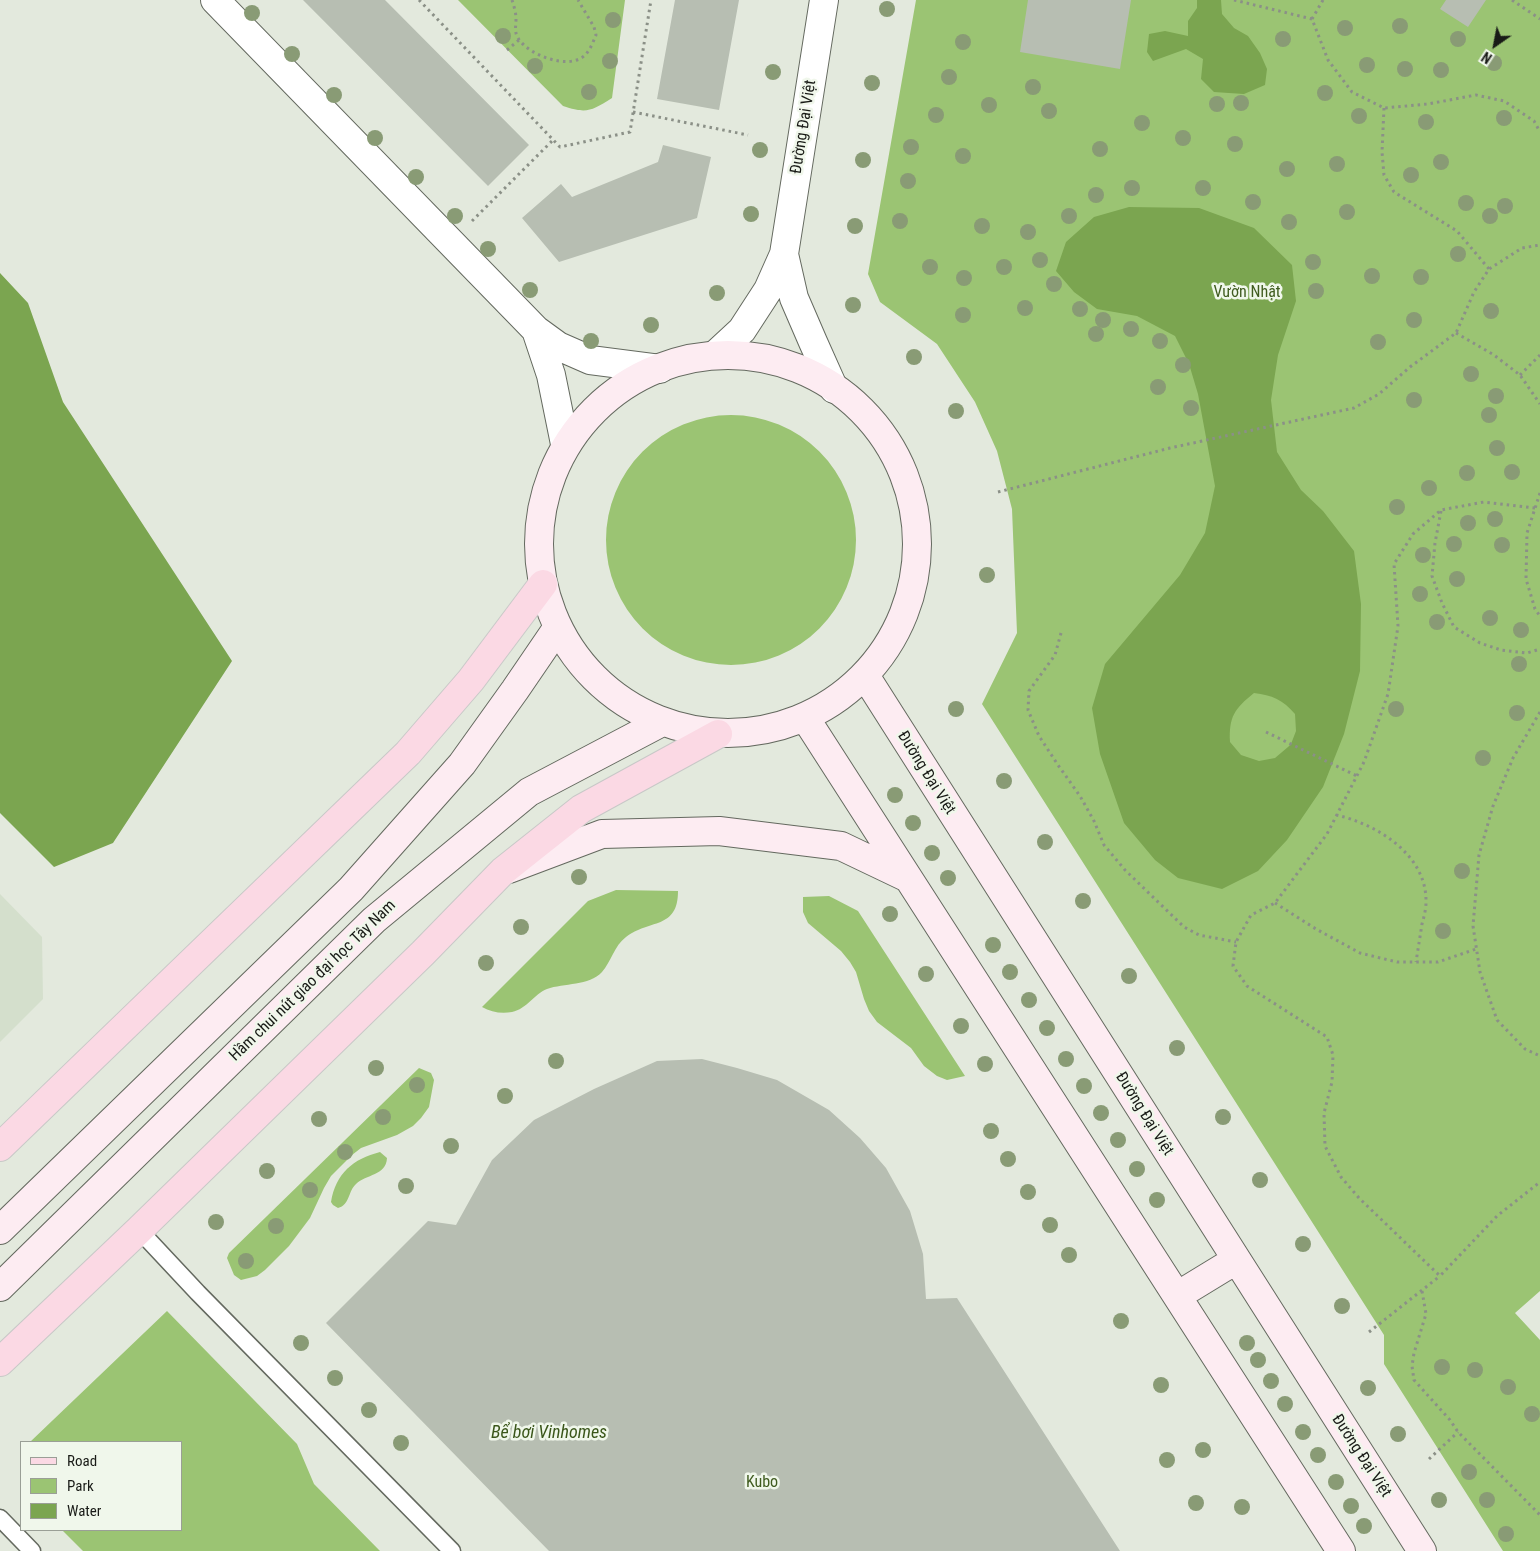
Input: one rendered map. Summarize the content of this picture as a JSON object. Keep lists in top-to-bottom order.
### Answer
{
  "streets": {
    "street": ["Đường Đại Việt", "Hầm chui nút giao đại học Tây Nam"]
  },
  "water": ["Bể bơi Vinhomes"],
  "parks": ["Vườn Nhật", "Kubo"],
  "legend": ["Road", "Park", "Water"],
  "north": "bottom left"
}
